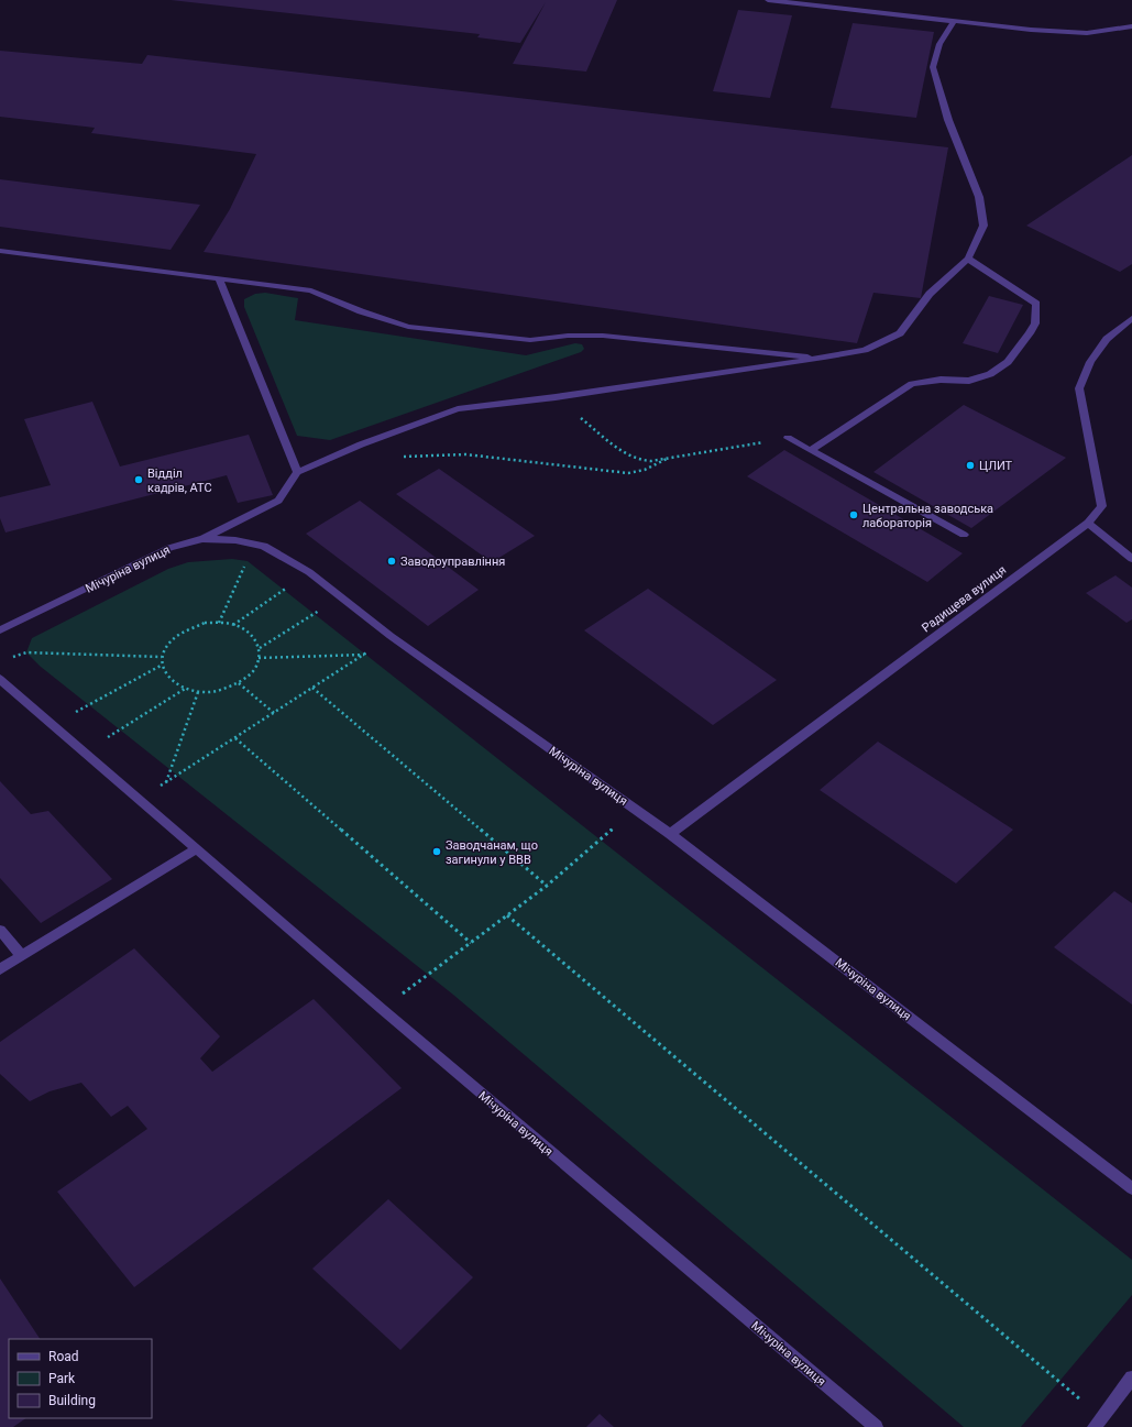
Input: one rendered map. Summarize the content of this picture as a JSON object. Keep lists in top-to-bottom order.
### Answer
{
  "streets": {
    "street": ["Мічуріна вулиця", "Радищева вулиця"]
  },
  "crossings": [
    ["Мічуріна вулиця", "Радищева вулиця"]
  ],
  "places": [
    "ЦЛИТ",
    "Відділ кадрів, АТС",
    "Центральна заводська лабораторія",
    "Заводоуправління",
    "Заводчанам, що загинули у ВВВ"
  ],
  "legend": ["Road", "Park", "Building"]
}
